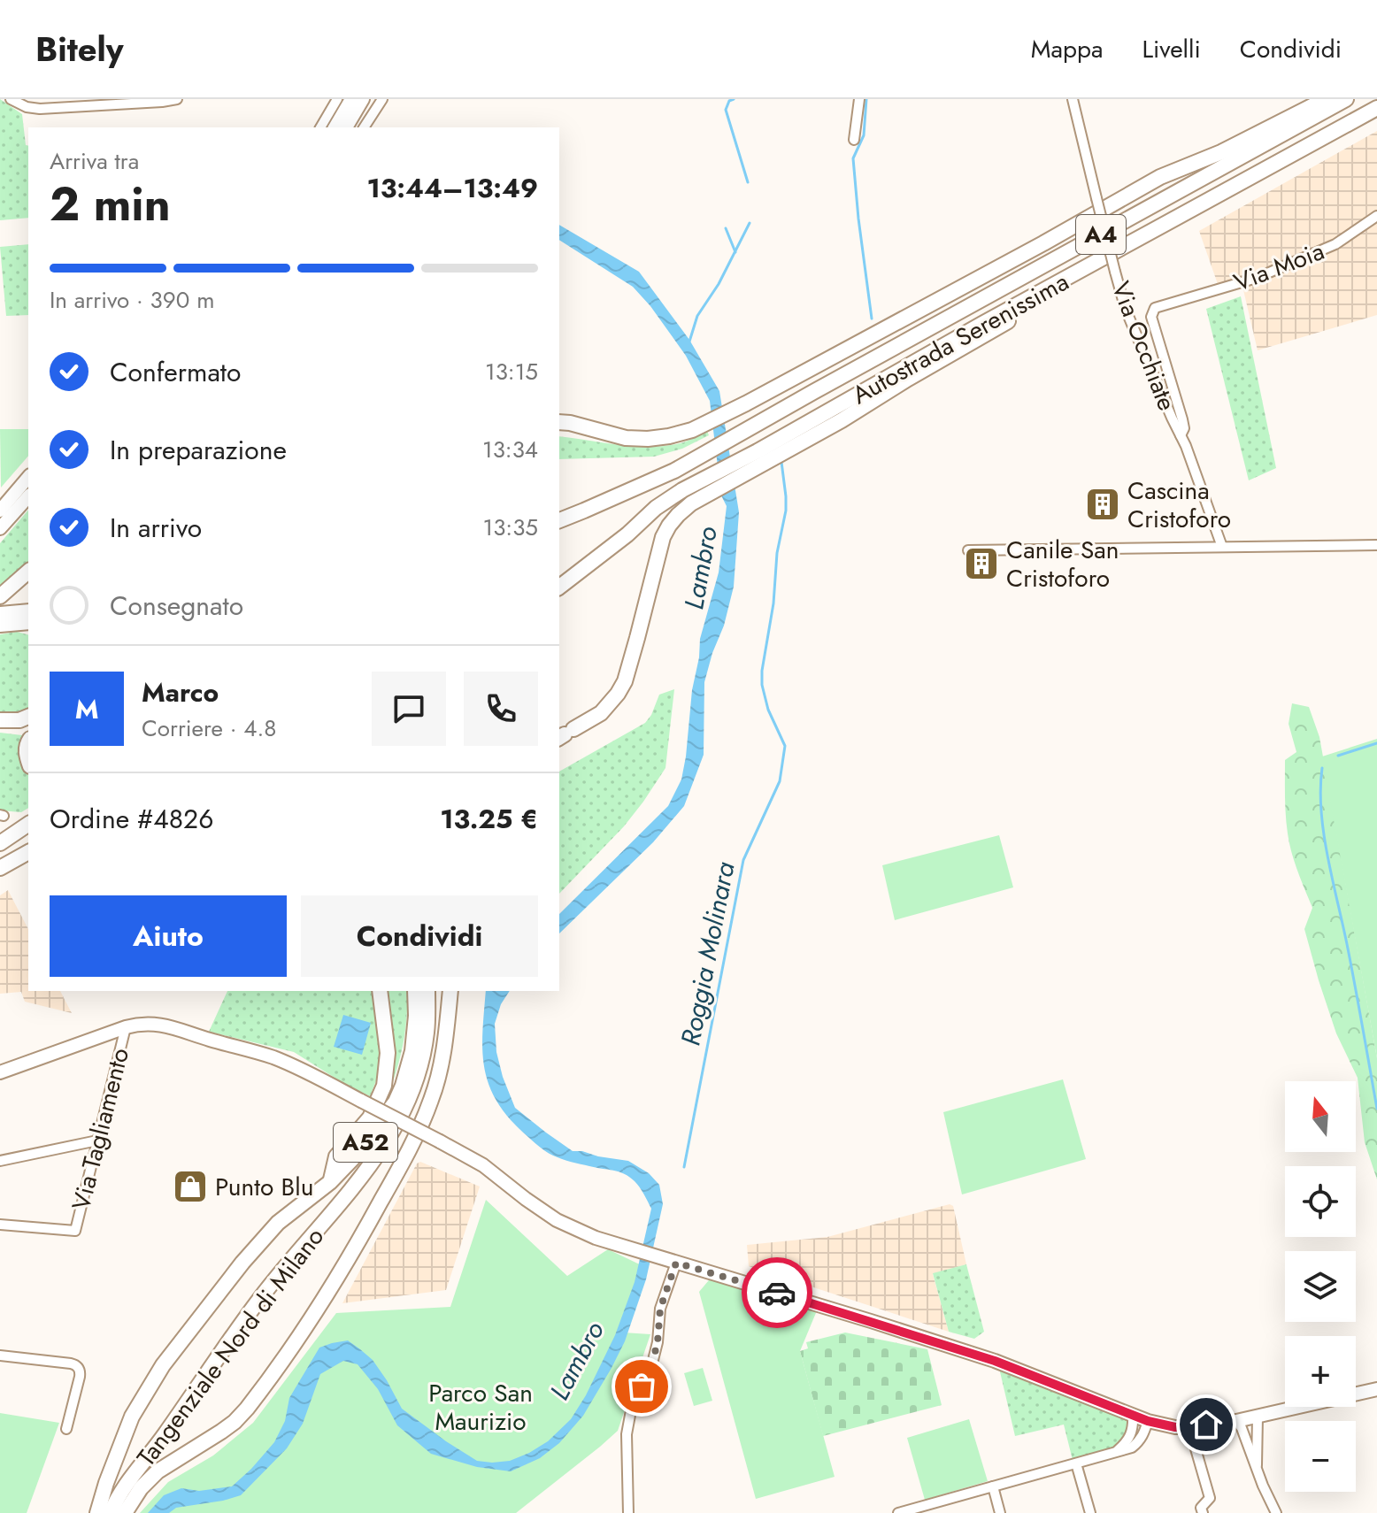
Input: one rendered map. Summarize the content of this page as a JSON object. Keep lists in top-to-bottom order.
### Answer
{
  "streets": {
    "highway": [
      "A4",
      "Autostrada Serenissima",
      "A52",
      "Tangenziale Nord di Milano"
    ],
    "street": ["Via Moia", "Via Occhiate", "Via Tagliamento"]
  },
  "crossings": [
    ["Via Moia", "Via Occhiate"]
  ],
  "water": ["Lambro", "Roggia Molinara"],
  "parks": ["Parco San Maurizio"],
  "places": {
    "building": ["Cascina Cristoforo", "Canile San Cristoforo"],
    "shop": ["Punto Blu"]
  },
  "north": "top",
  "page": {
    "header": "Bitely",
    "nav": ["Mappa", "Livelli", "Condividi"],
    "heading": ["2 min", "Arriva tra", "13:44–13:49"],
    "panel": [
      "Marco",
      "Corriere · 4.8",
      "Ordine #4826",
      "13.25 €"
    ],
    "bar": "In arrivo · 390 m",
    "list": [
      ["Confermato", "13:15"],
      ["In preparazione", "13:34"],
      ["In arrivo", "13:35"],
      "Consegnato"
    ],
    "round": "M",
    "buttons": ["Aiuto", "Condividi"],
    "map_buttons": ["+", "−"]
  }
}
